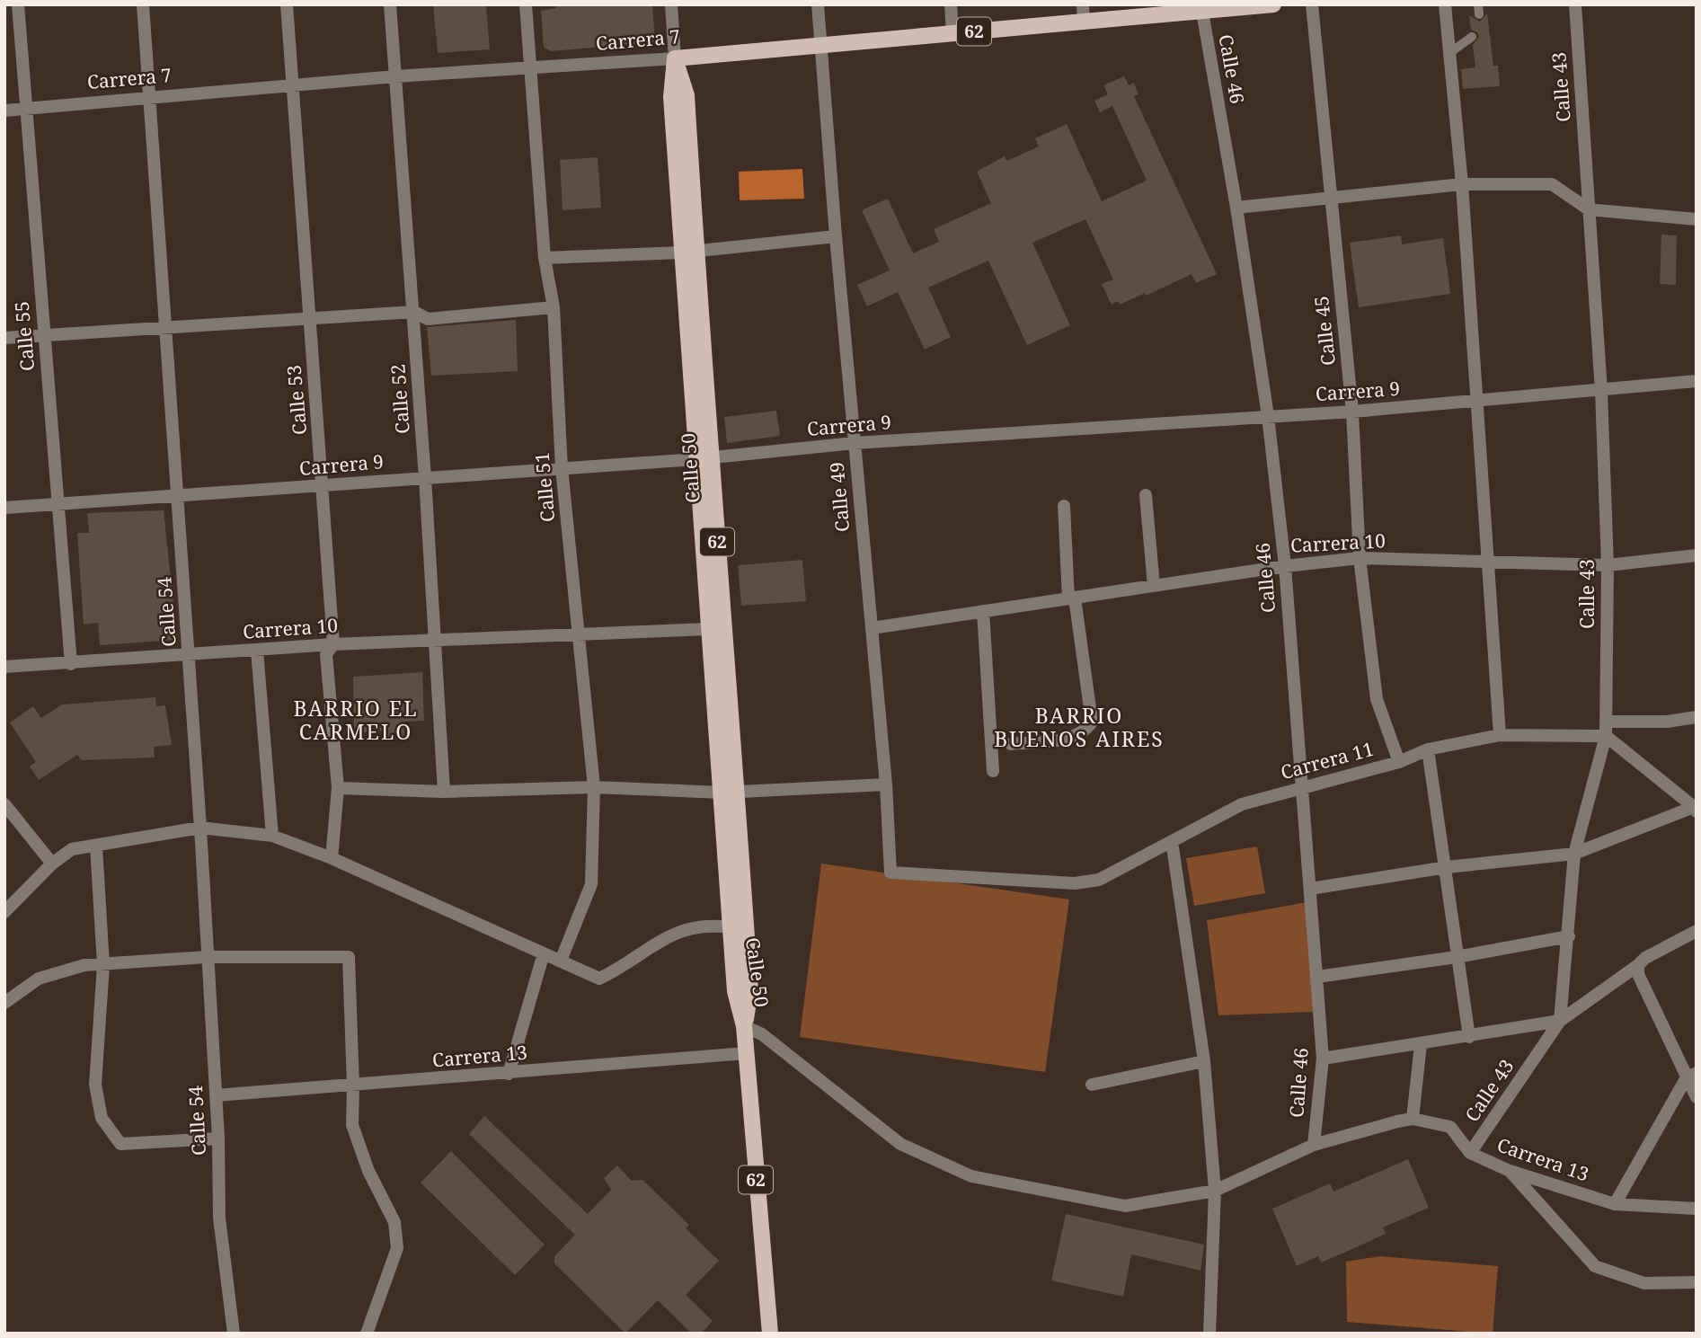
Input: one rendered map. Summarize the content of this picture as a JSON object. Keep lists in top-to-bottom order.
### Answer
{
  "streets": {
    "main road": ["62", "Carrera 7", "Calle 50"],
    "street": [
      "Calle 46",
      "Calle 43",
      "Calle 45",
      "Calle 55",
      "Carrera 9",
      "Calle 52",
      "Calle 53",
      "Calle 51",
      "Calle 49",
      "Carrera 10",
      "Calle 54",
      "Carrera 11",
      "Carrera 13"
    ]
  },
  "crossings": [
    ["Carrera 7", "Calle 46"],
    ["Carrera 7", "Calle 55"],
    ["Carrera 7", "Calle 52"],
    ["Carrera 7", "Calle 53"],
    ["Carrera 7", "Calle 50"],
    ["Carrera 7", "Calle 51"],
    ["Carrera 7", "Calle 49"],
    ["Carrera 7", "Calle 54"],
    ["Calle 46", "Carrera 9"],
    ["Calle 46", "Carrera 10"],
    ["Calle 46", "Carrera 11"],
    ["Calle 46", "Carrera 13"],
    ["Calle 43", "Carrera 9"],
    ["Calle 43", "Carrera 10"],
    ["Calle 43", "Carrera 11"],
    ["Calle 43", "Carrera 13"],
    ["Calle 45", "Carrera 9"],
    ["Calle 45", "Carrera 10"],
    ["Calle 45", "Carrera 11"],
    ["Calle 55", "Carrera 9"],
    ["Calle 55", "Carrera 10"],
    ["Carrera 9", "Calle 52"],
    ["Carrera 9", "Calle 53"],
    ["Carrera 9", "Calle 50"],
    ["Carrera 9", "Calle 51"],
    ["Carrera 9", "Calle 49"],
    ["Carrera 9", "Calle 54"],
    ["Calle 52", "Carrera 10"],
    ["Calle 53", "Carrera 10"],
    ["Calle 50", "Carrera 13"],
    ["Calle 51", "Carrera 10"],
    ["Calle 49", "Carrera 10"],
    ["Calle 49", "Carrera 11"],
    ["Carrera 10", "Calle 54"],
    ["Calle 54", "Carrera 13"]
  ],
  "districts": ["BARRIO EL CARMELO", "BARRIO BUENOS AIRES"]
}
